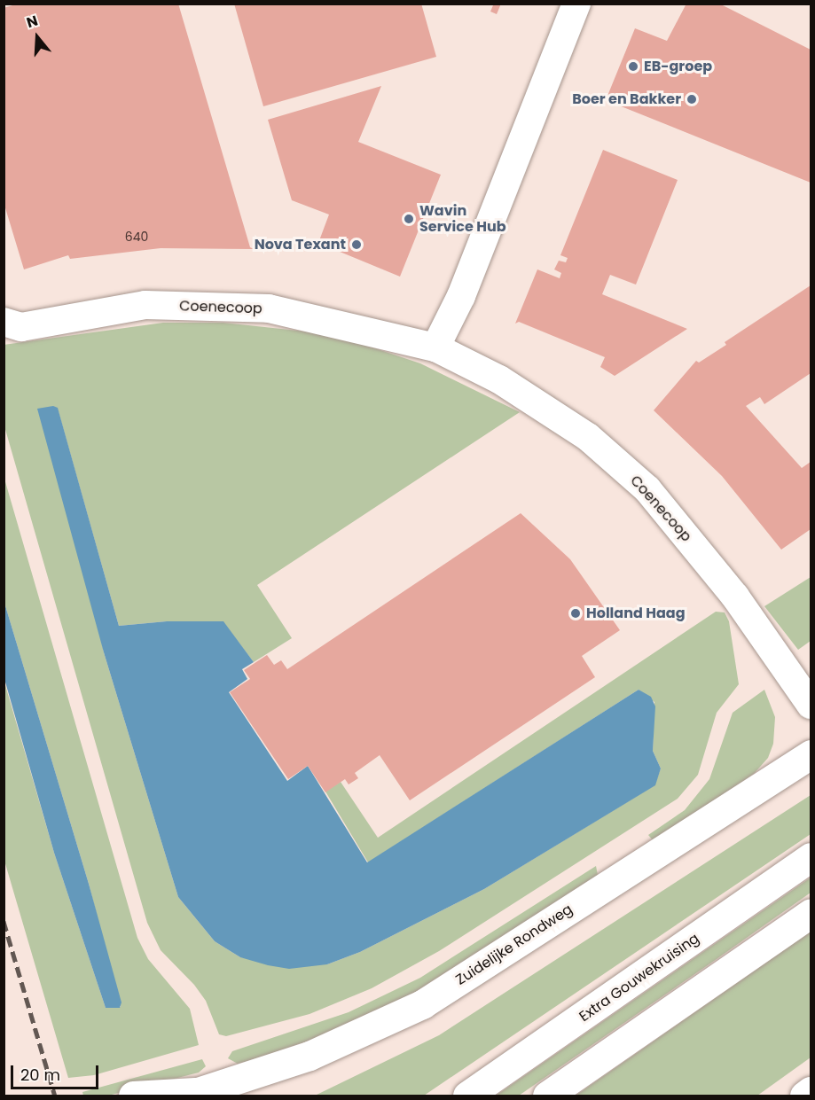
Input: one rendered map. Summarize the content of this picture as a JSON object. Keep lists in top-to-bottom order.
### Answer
{
  "streets": {
    "main road": ["Zuidelijke Rondweg", "Extra Gouwekruising"],
    "street": ["Coenecoop"]
  },
  "places": [
    "EB-groep",
    "Boer en Bakker",
    "Wavin Service Hub",
    "Nova Texant",
    "Holland Haag"
  ],
  "house_numbers": ["640"],
  "scale_bar": "20 m",
  "north": "top"
}
